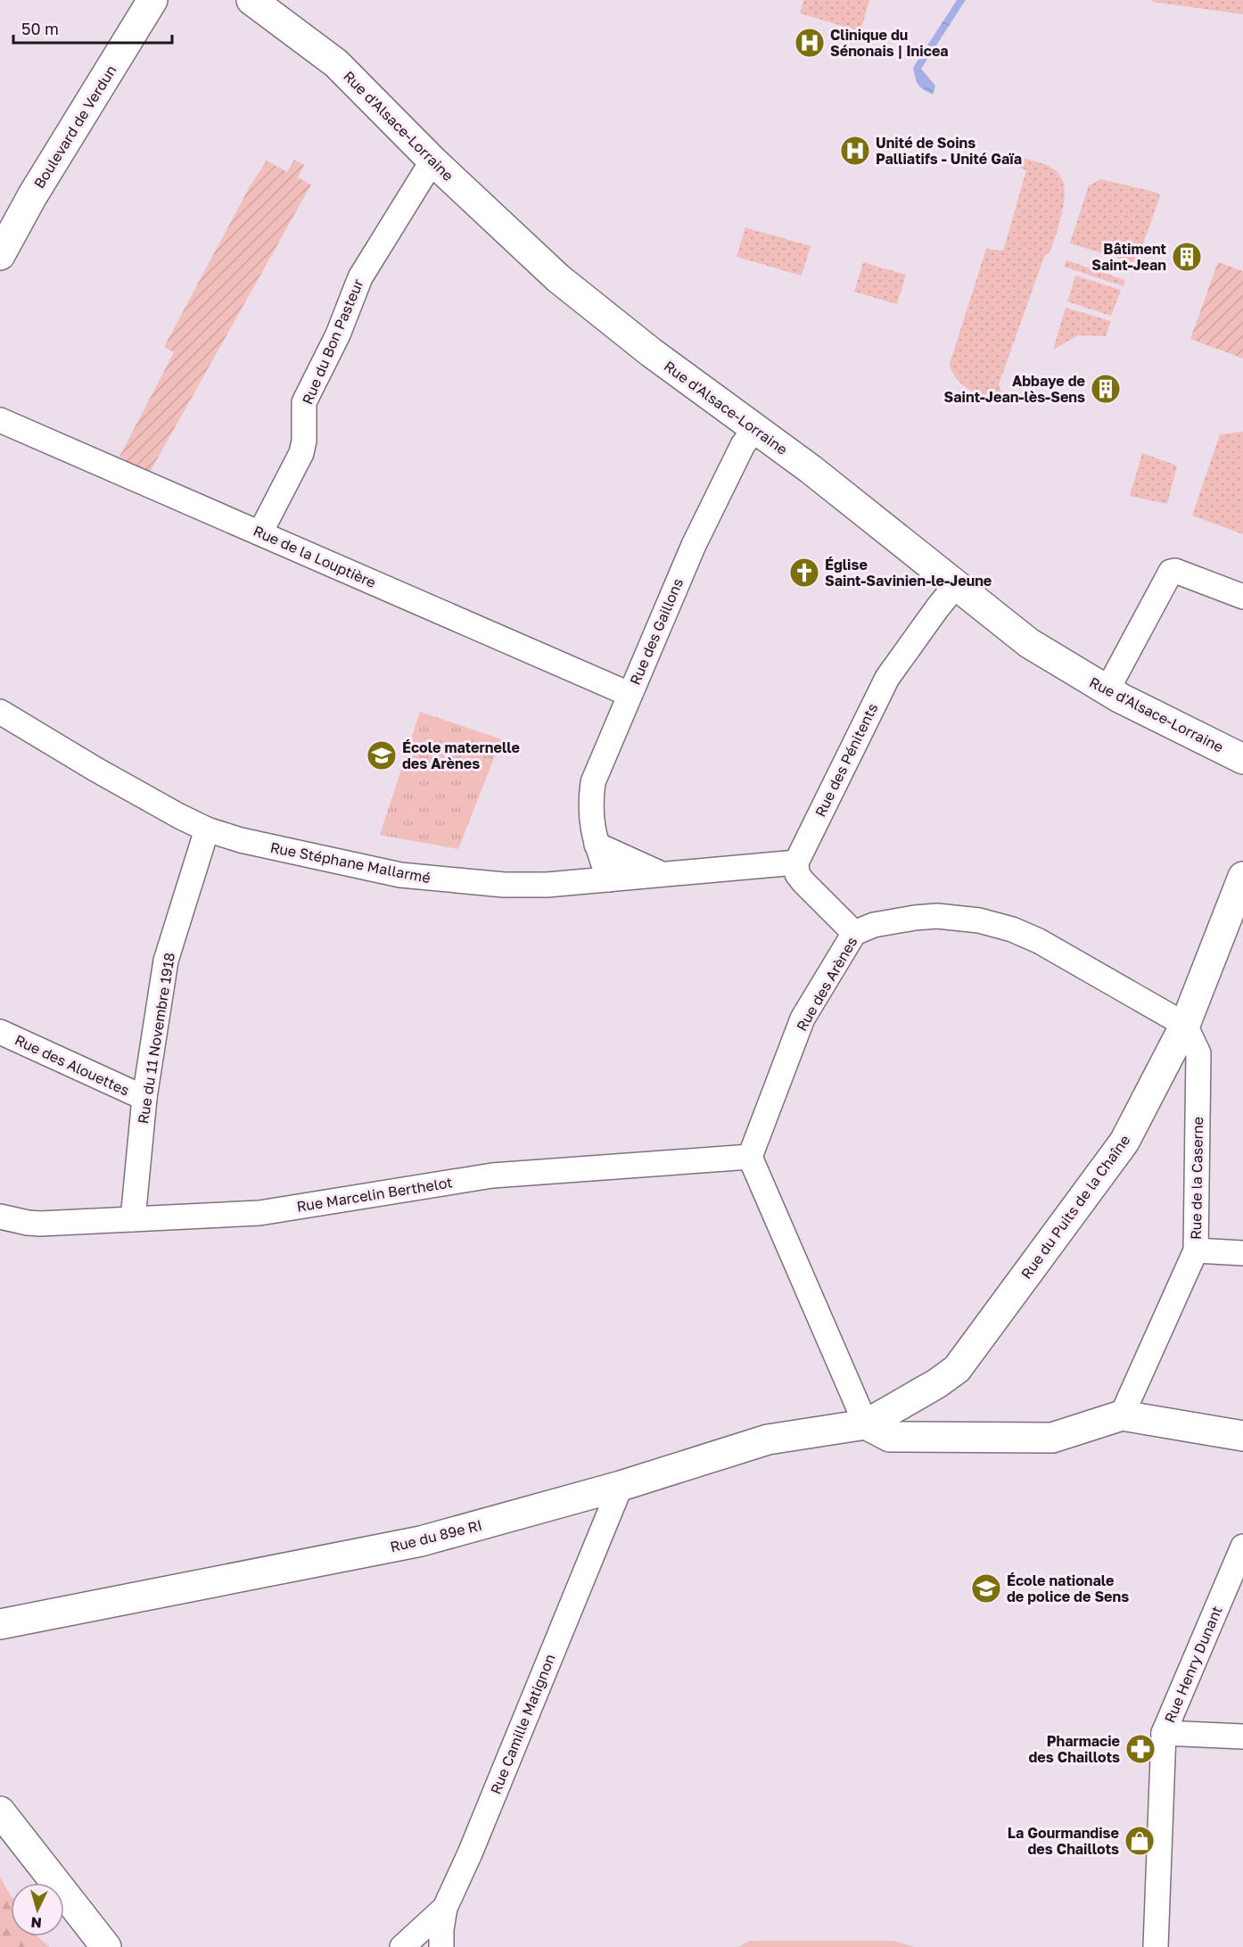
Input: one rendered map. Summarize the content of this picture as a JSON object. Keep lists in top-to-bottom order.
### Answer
{
  "streets": {
    "street": [
      "Rue d'Alsace-Lorraine",
      "Boulevard de Verdun",
      "Rue du Bon Pasteur",
      "Rue de la Louptière",
      "Rue des Gaillons",
      "Rue des Pénitents",
      "Rue Stéphane Mallarmé",
      "Rue des Arènes",
      "Rue du 11 Novembre 1918",
      "Rue des Alouettes",
      "Rue de la Caserne",
      "Rue Marcelin Berthelot",
      "Rue du Puits de la Chaîne",
      "Rue du 89e RI",
      "Rue Henry Dunant",
      "Rue Camille Matignon"
    ]
  },
  "crossings": [
    ["Rue d'Alsace-Lorraine", "Rue du Bon Pasteur"],
    ["Rue d'Alsace-Lorraine", "Rue des Gaillons"],
    ["Rue d'Alsace-Lorraine", "Rue des Pénitents"],
    ["Rue du Bon Pasteur", "Rue de la Louptière"],
    ["Rue de la Louptière", "Rue des Gaillons"],
    ["Rue des Gaillons", "Rue Stéphane Mallarmé"],
    ["Rue des Pénitents", "Rue Stéphane Mallarmé"],
    ["Rue Stéphane Mallarmé", "Rue du 11 Novembre 1918"],
    ["Rue des Arènes", "Rue de la Caserne"],
    ["Rue des Arènes", "Rue Marcelin Berthelot"],
    ["Rue des Arènes", "Rue du Puits de la Chaîne"],
    ["Rue du 11 Novembre 1918", "Rue des Alouettes"],
    ["Rue du 11 Novembre 1918", "Rue Marcelin Berthelot"],
    ["Rue de la Caserne", "Rue du Puits de la Chaîne"],
    ["Rue du Puits de la Chaîne", "Rue du 89e RI"],
    ["Rue du 89e RI", "Rue Camille Matignon"]
  ],
  "places": {
    "hospital": ["Clinique du Sénonais | Inicea", "Unité de Soins Palliatifs - Unité Gaïa"],
    "building": ["Bâtiment Saint-Jean", "Abbaye de Saint-Jean-lès-Sens"],
    "church": ["Église Saint-Savinien-le-Jeune"],
    "school or university": ["École maternelle des Arènes", "École nationale de police de Sens"],
    "pharmacy": ["Pharmacie des Chaillots"],
    "shop": ["La Gourmandise des Chaillots"]
  },
  "scale_bar": "50 m",
  "north": "bottom"
}
